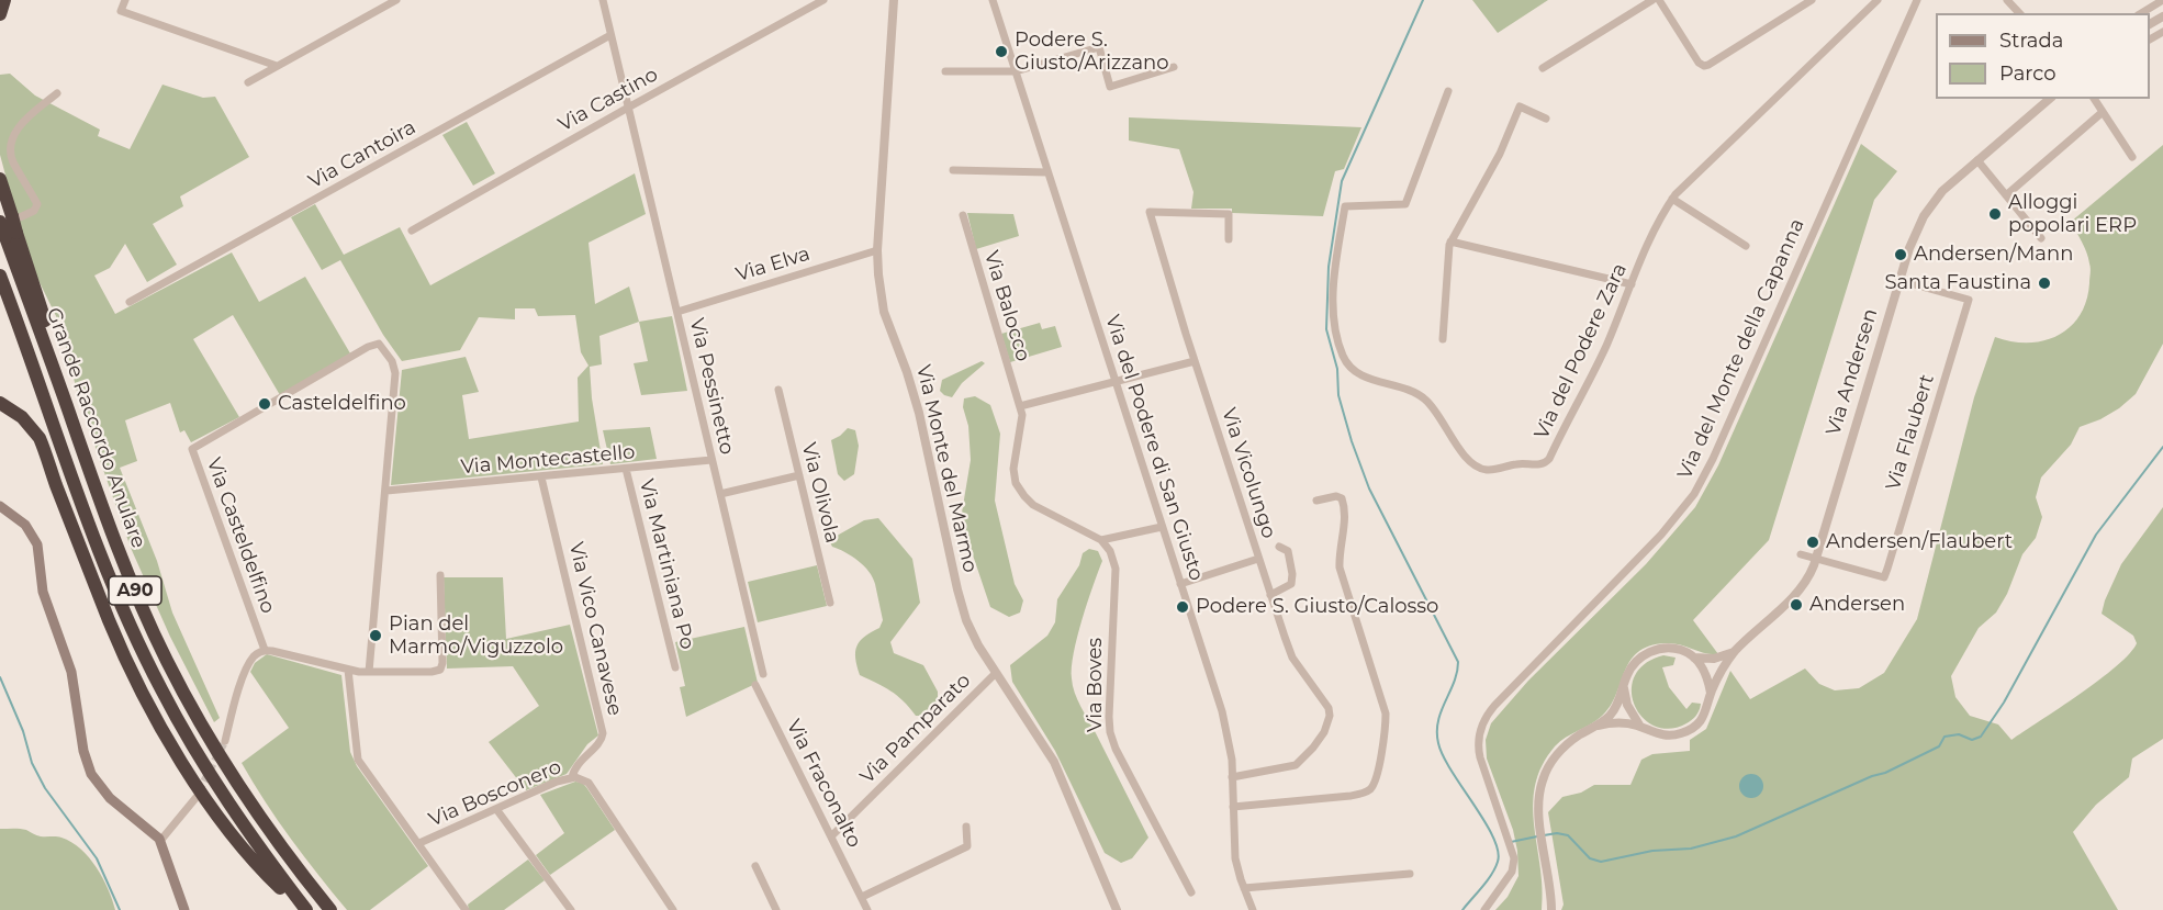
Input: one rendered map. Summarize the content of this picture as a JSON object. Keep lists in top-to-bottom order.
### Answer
{
  "streets": {
    "highway": ["Grande Raccordo Anulare", "A90"],
    "street": [
      "Via Castino",
      "Via Cantoira",
      "Via Elva",
      "Via Balocco",
      "Via del Monte della Capanna",
      "Via del Podere Zara",
      "Via Andersen",
      "Via Pessinetto",
      "Via Flaubert",
      "Via del Podere di San Giusto",
      "Via Montecastello",
      "Via Monte del Marmo",
      "Via Vicolungo",
      "Via Olivola",
      "Via Casteldelfino",
      "Via Martiniana Po",
      "Via Vico Canavese",
      "Via Boves",
      "Via Pamparato",
      "Via Fraconalto",
      "Via Bosconero"
    ]
  },
  "crossings": [
    ["Via Castino", "Via Pessinetto"],
    ["Via Cantoira", "Via Pessinetto"],
    ["Via Elva", "Via Pessinetto"],
    ["Via Elva", "Via Monte del Marmo"],
    ["Via Balocco", "Via Boves"],
    ["Via Andersen", "Via Flaubert"],
    ["Via Pessinetto", "Via Montecastello"],
    ["Via del Podere di San Giusto", "Via Vicolungo"],
    ["Via Montecastello", "Via Casteldelfino"],
    ["Via Montecastello", "Via Martiniana Po"],
    ["Via Montecastello", "Via Vico Canavese"],
    ["Via Monte del Marmo", "Via Pamparato"],
    ["Via Vico Canavese", "Via Bosconero"],
    ["Via Pamparato", "Via Fraconalto"]
  ],
  "places": [
    "Podere S. Giusto/Arizzano",
    "Alloggi popolari ERP",
    "Andersen/Mann",
    "Santa Faustina",
    "Casteldelfino",
    "Andersen/Flaubert",
    "Andersen",
    "Podere S. Giusto/Calosso",
    "Pian del Marmo/Viguzzolo"
  ],
  "legend": ["Strada", "Parco"]
}
